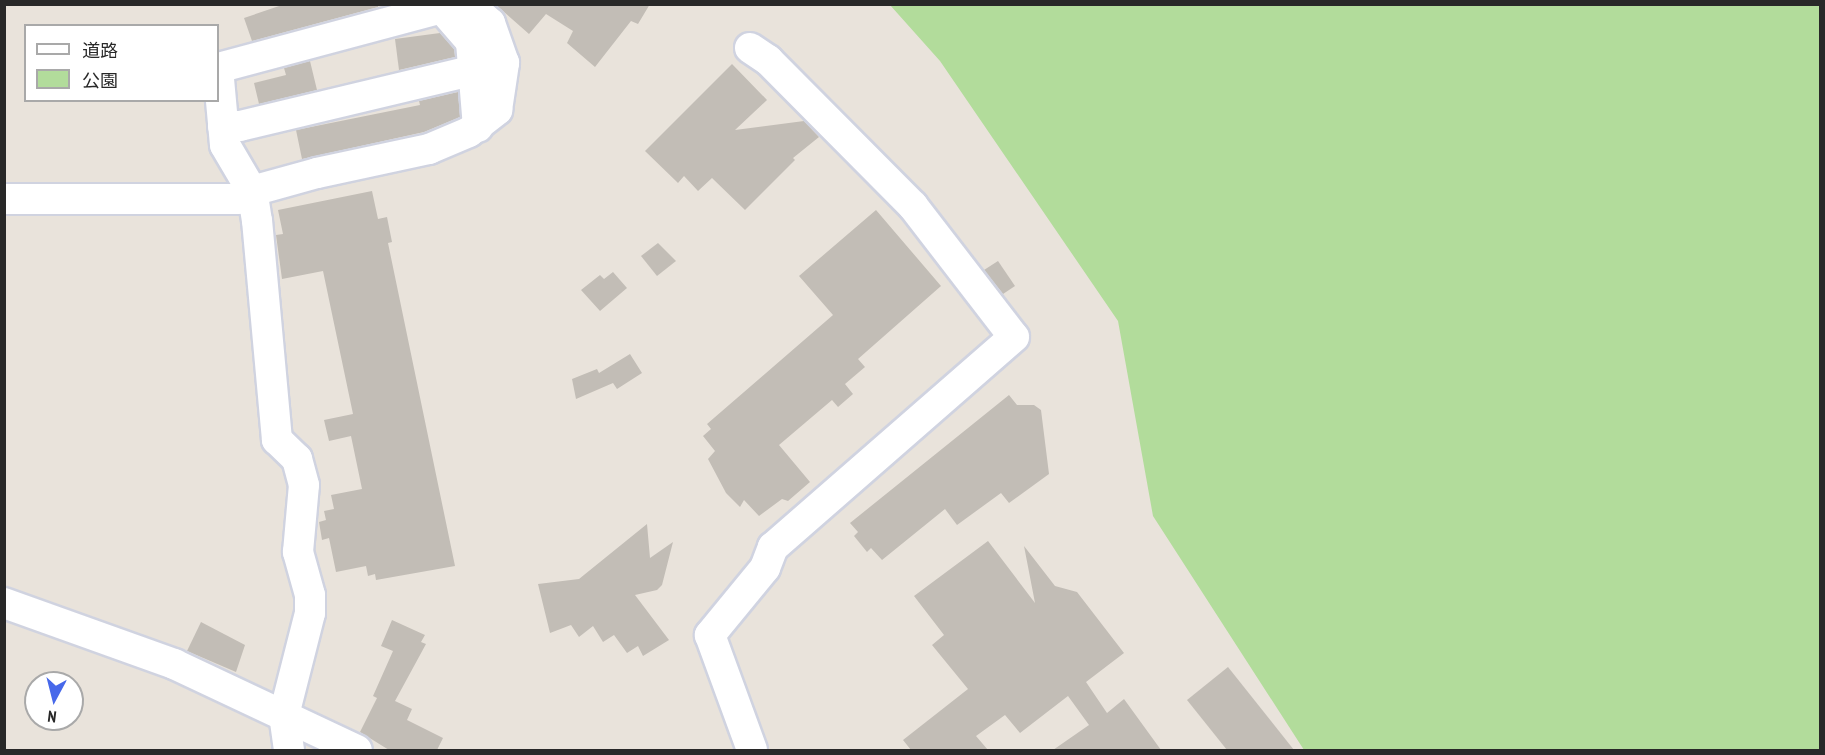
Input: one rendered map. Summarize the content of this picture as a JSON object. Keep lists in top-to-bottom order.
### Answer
{
  "legend": ["道路", "公園"],
  "north": "bottom"
}
